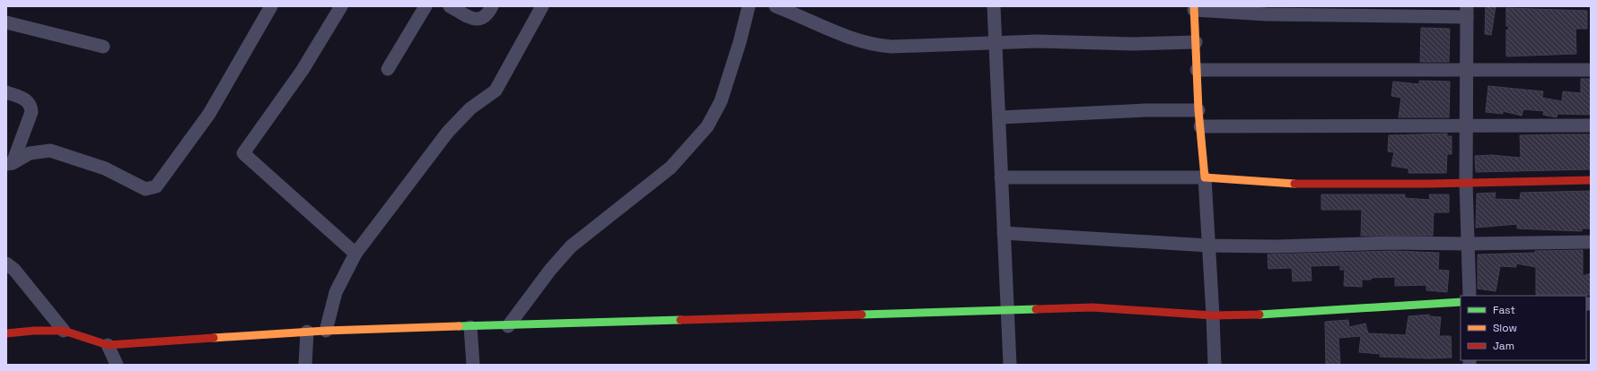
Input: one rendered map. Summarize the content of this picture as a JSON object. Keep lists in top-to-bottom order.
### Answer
{
  "legend": ["Fast", "Slow", "Jam"]
}
